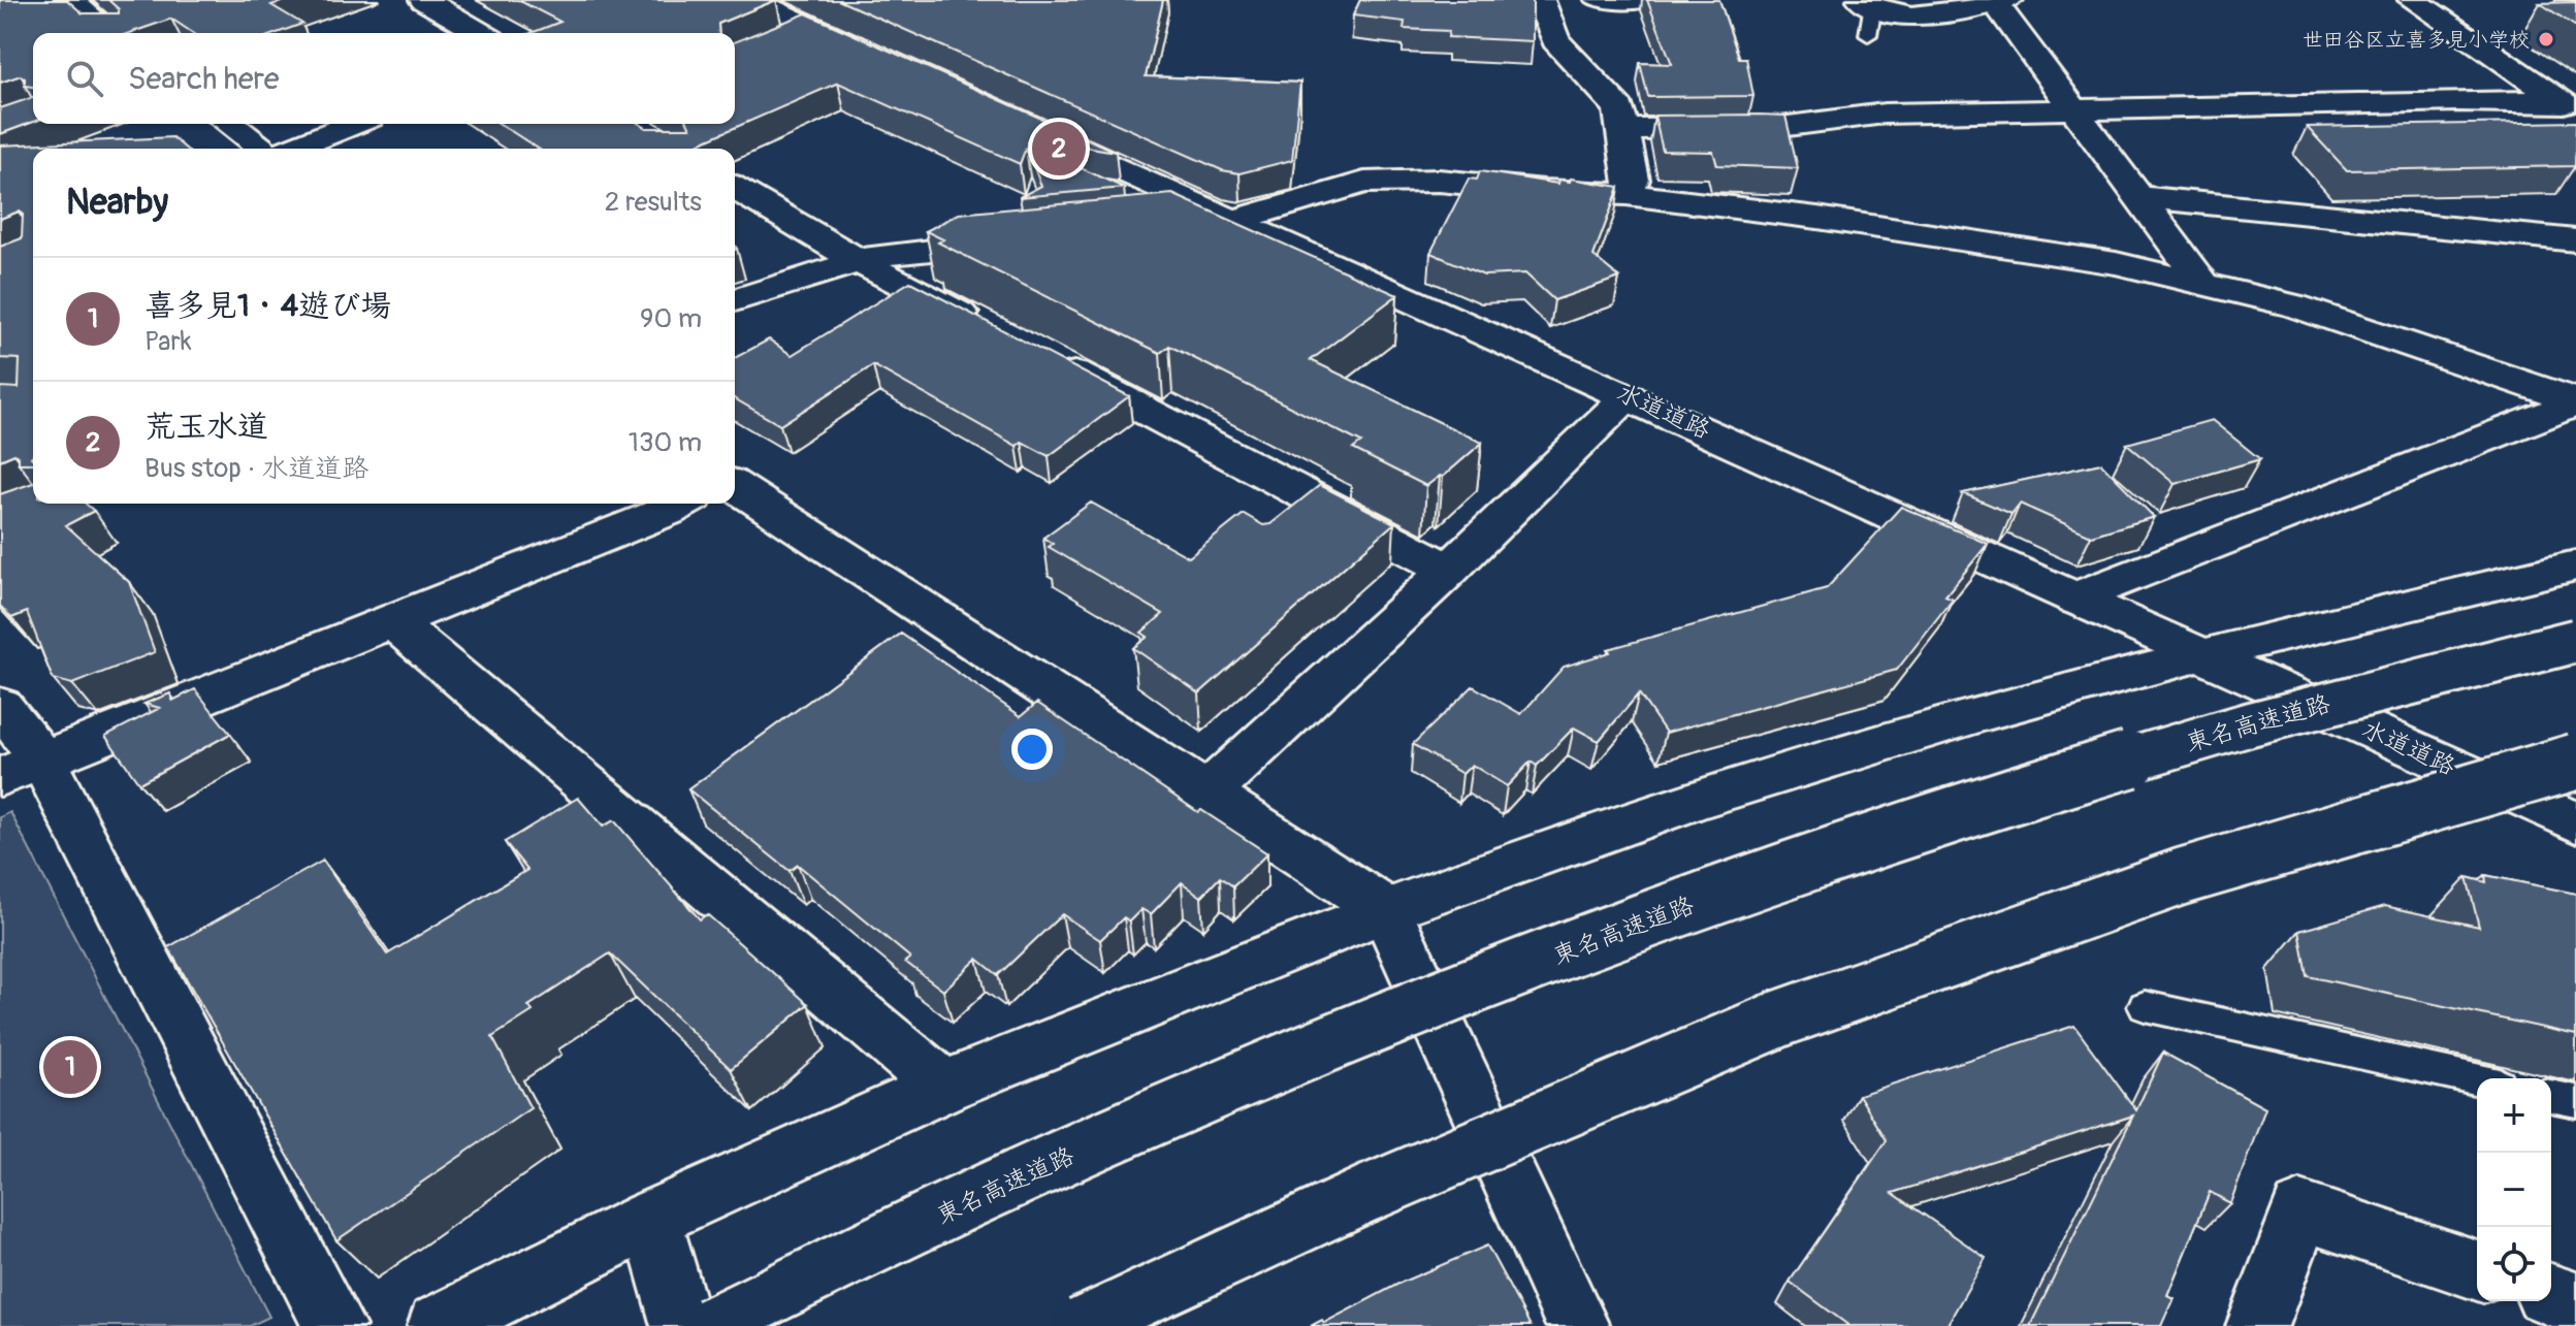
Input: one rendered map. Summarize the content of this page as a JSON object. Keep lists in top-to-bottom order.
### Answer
{
  "streets": {
    "main road": ["水道道路", "東名高速道路"]
  },
  "places": ["世田谷区立喜多見小学校"],
  "page": {
    "search": "Search here",
    "pins": ["2", "1"],
    "heading": ["Nearby", "2 results"],
    "list": [
      {
        "mark": "1",
        "name": "喜多見1・4遊び場",
        "note": "Park",
        "value": "90 m"
      },
      {
        "mark": "2",
        "name": "荒玉水道",
        "note": "Bus stop · 水道道路",
        "value": "130 m"
      }
    ],
    "map_buttons": ["+", "−"]
  }
}
